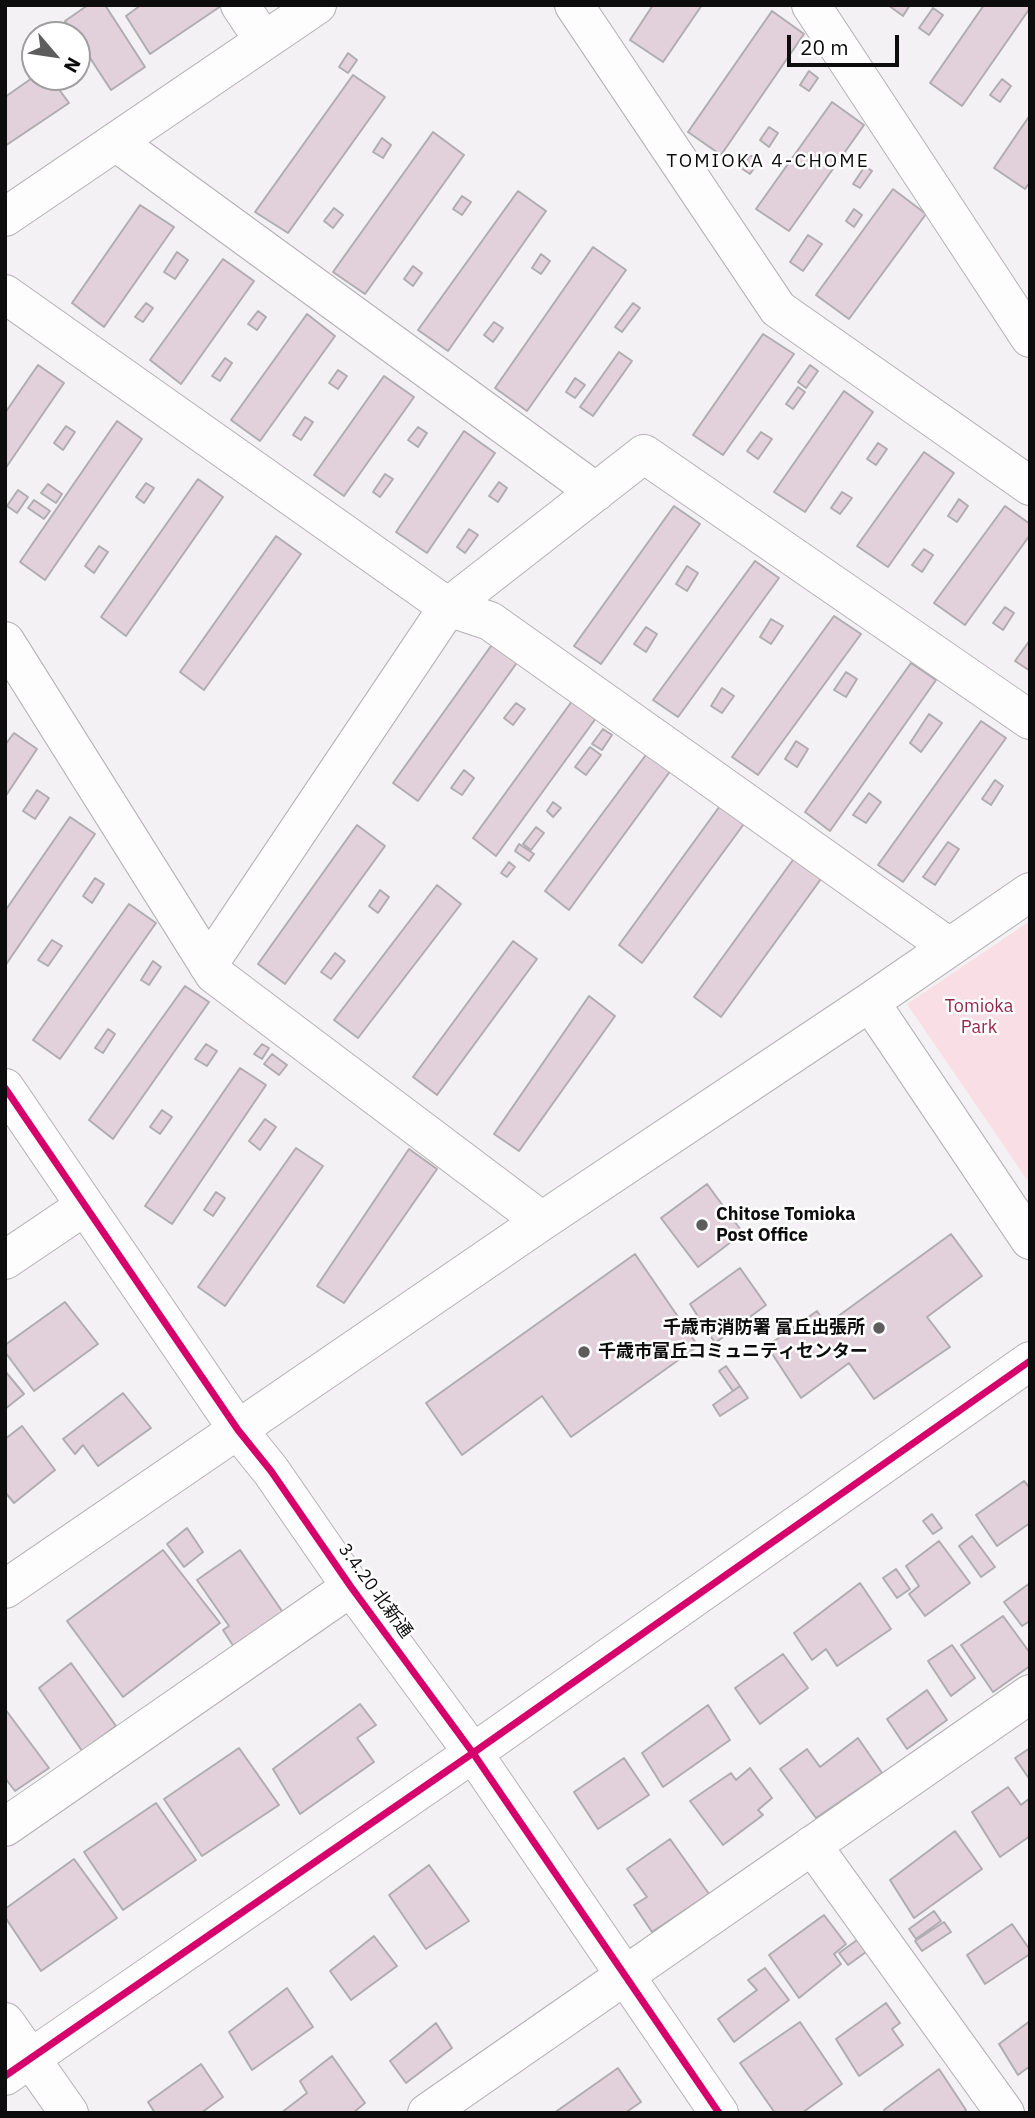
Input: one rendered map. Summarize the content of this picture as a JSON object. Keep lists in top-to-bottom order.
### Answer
{
  "streets": {
    "street": ["3.4.20 北新通"]
  },
  "districts": ["TOMIOKA 4-CHOME"],
  "parks": ["Tomioka Park"],
  "places": ["Chitose Tomioka Post Office", "千歳市消防署 富丘出張所", "千歳市富丘コミュニティセンター"],
  "scale_bar": "20 m",
  "north": "bottom right"
}
